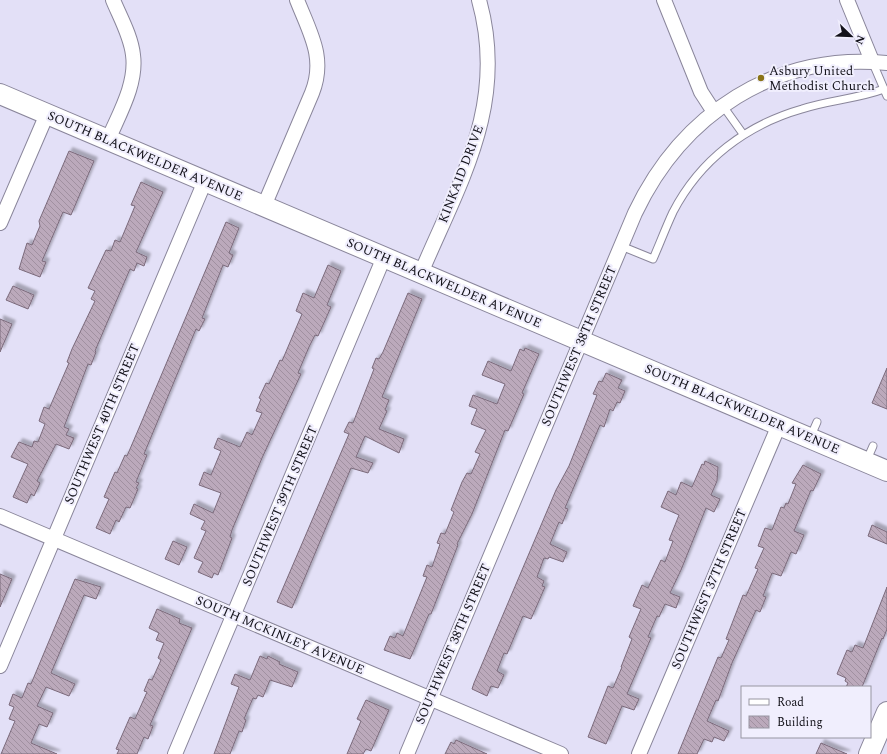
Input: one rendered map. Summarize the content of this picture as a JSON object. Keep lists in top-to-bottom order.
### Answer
{
  "streets": {
    "street": [
      "SOUTH BLACKWELDER AVENUE",
      "KINKAID DRIVE",
      "SOUTHWEST 38TH STREET",
      "SOUTHWEST 40TH STREET",
      "SOUTHWEST 39TH STREET",
      "SOUTHWEST 37TH STREET",
      "SOUTH MCKINLEY AVENUE"
    ]
  },
  "crossings": [
    ["SOUTH BLACKWELDER AVENUE", "KINKAID DRIVE"],
    ["SOUTH BLACKWELDER AVENUE", "SOUTHWEST 38TH STREET"],
    ["SOUTH BLACKWELDER AVENUE", "SOUTHWEST 40TH STREET"],
    ["SOUTH BLACKWELDER AVENUE", "SOUTHWEST 39TH STREET"],
    ["SOUTH BLACKWELDER AVENUE", "SOUTHWEST 37TH STREET"],
    ["SOUTHWEST 38TH STREET", "SOUTH MCKINLEY AVENUE"],
    ["SOUTHWEST 40TH STREET", "SOUTH MCKINLEY AVENUE"],
    ["SOUTHWEST 39TH STREET", "SOUTH MCKINLEY AVENUE"]
  ],
  "places": ["Asbury United Methodist Church"],
  "legend": ["Road", "Building"],
  "north": "bottom right"
}
